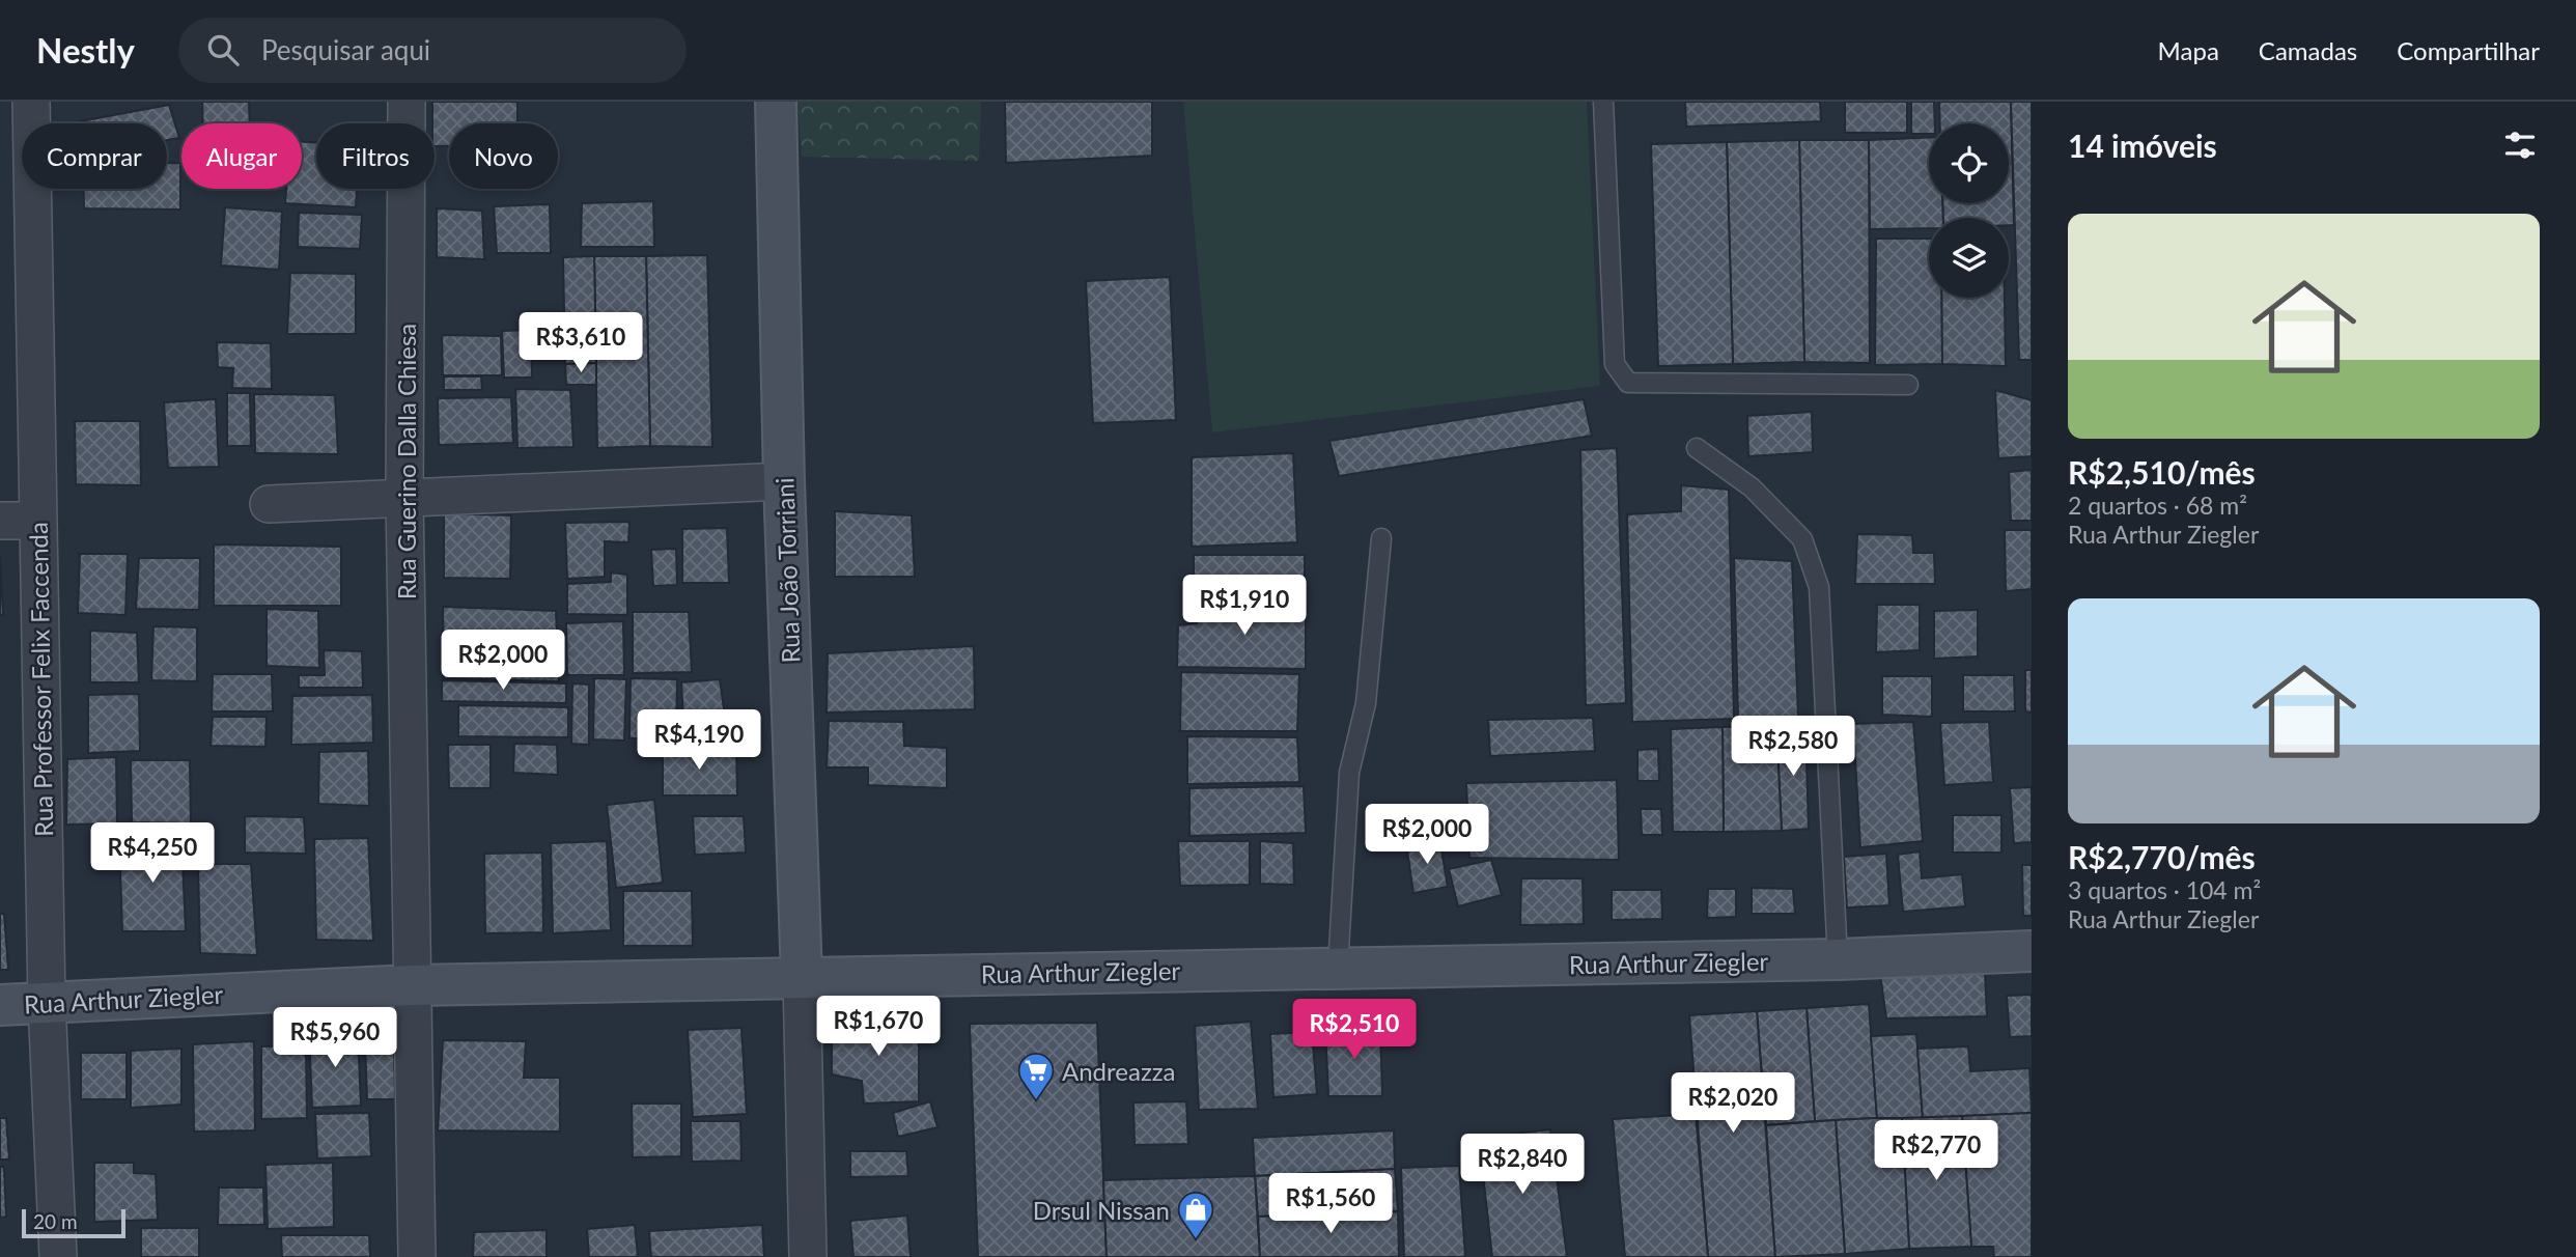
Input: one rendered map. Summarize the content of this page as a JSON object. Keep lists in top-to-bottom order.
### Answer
{
  "streets": {
    "street": [
      "Rua Guerino Dalla Chiesa",
      "Rua João Torriani",
      "Rua Professor Felix Faccenda",
      "Rua Arthur Ziegler"
    ]
  },
  "crossings": [
    ["Rua Guerino Dalla Chiesa", "Rua Arthur Ziegler"],
    ["Rua João Torriani", "Rua Arthur Ziegler"],
    ["Rua Professor Felix Faccenda", "Rua Arthur Ziegler"]
  ],
  "places": {
    "supermarket": ["Andreazza"],
    "shop": ["Drsul Nissan"]
  },
  "scale_bar": "20 m",
  "page": {
    "header": "Nestly",
    "search": "Pesquisar aqui",
    "nav": ["Mapa", "Camadas", "Compartilhar"],
    "heading": "14 imóveis",
    "chip": [
      "Comprar",
      "Alugar",
      "Filtros",
      "Novo"
    ],
    "list": [
      {
        "name": "R$2,510/mês",
        "note": "2 quartos · 68 m² · Rua Arthur Ziegler"
      },
      {
        "name": "R$2,770/mês",
        "note": "3 quartos · 104 m² · Rua Arthur Ziegler"
      }
    ],
    "price": [
      "R$3,610",
      "R$1,910",
      "R$2,000",
      "R$4,190",
      "R$2,580",
      "R$2,000",
      "R$4,250",
      "R$1,670",
      "R$2,510",
      "R$5,960",
      "R$2,020",
      "R$2,770",
      "R$2,840",
      "R$1,560"
    ],
    "scale": "20 m"
  }
}
